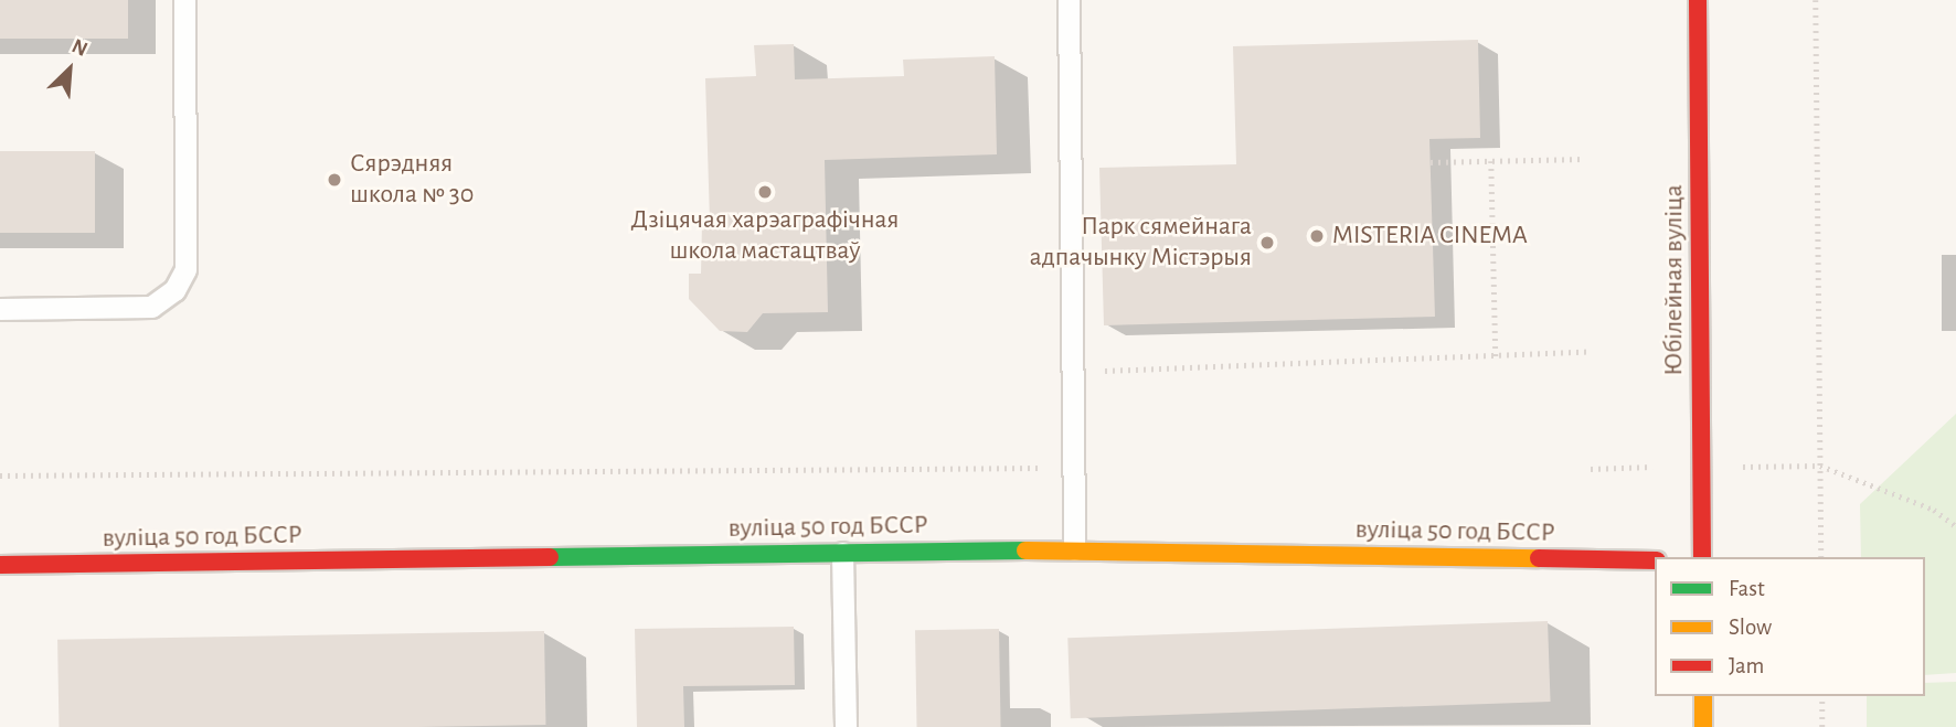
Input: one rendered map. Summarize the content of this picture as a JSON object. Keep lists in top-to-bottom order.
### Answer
{
  "streets": {
    "street": ["Юбілейная вуліца", "вуліца 50 год БССР"]
  },
  "places": [
    "Сярэдняя школа № 30",
    "Дзіцячая харэаграфічная школа мастацтваў",
    "MISTERIA CINEMA",
    "Парк сямейнага адпачынку Містэрыя"
  ],
  "legend": ["Fast", "Slow", "Jam"],
  "north": "top right"
}
